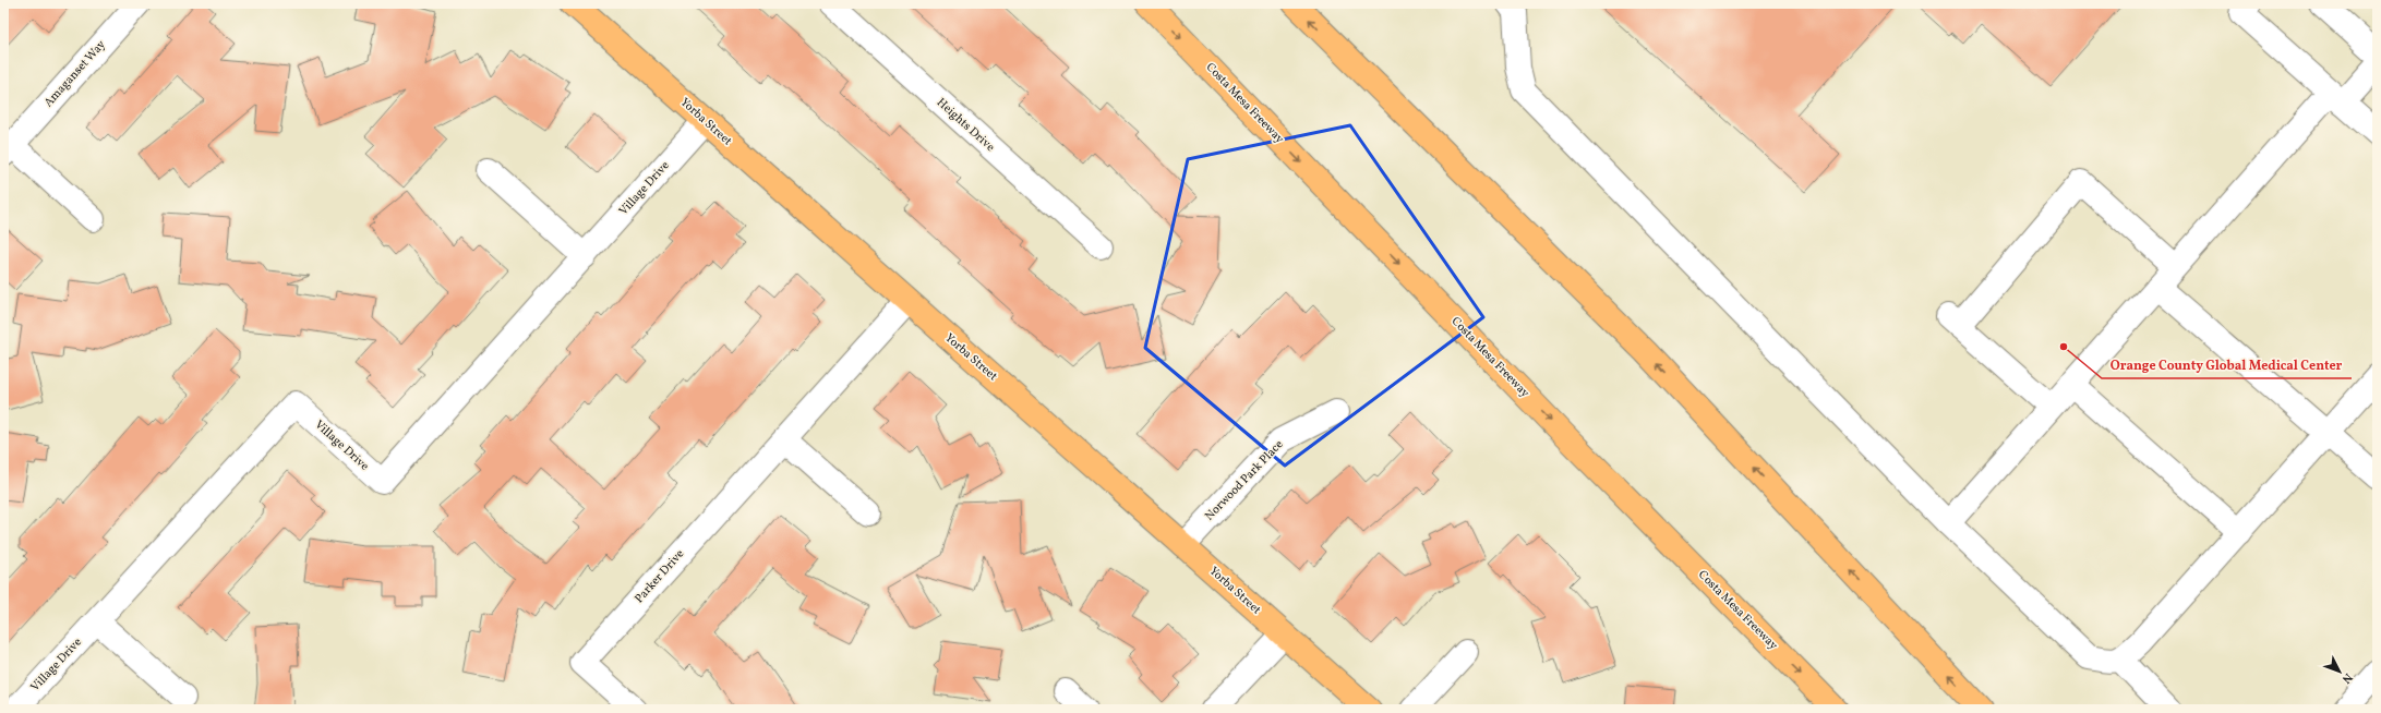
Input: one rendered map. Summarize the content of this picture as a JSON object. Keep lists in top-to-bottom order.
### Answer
{
  "streets": {
    "main road": ["Costa Mesa Freeway", "Yorba Street"],
    "street": [
      "Amaganset Way",
      "Heights Drive",
      "Village Drive",
      "Norwood Park Place",
      "Parker Drive"
    ]
  },
  "crossings": [
    ["Yorba Street", "Village Drive"],
    ["Yorba Street", "Norwood Park Place"],
    ["Yorba Street", "Parker Drive"]
  ],
  "places": ["Orange County Global Medical Center"],
  "north": "bottom right"
}
